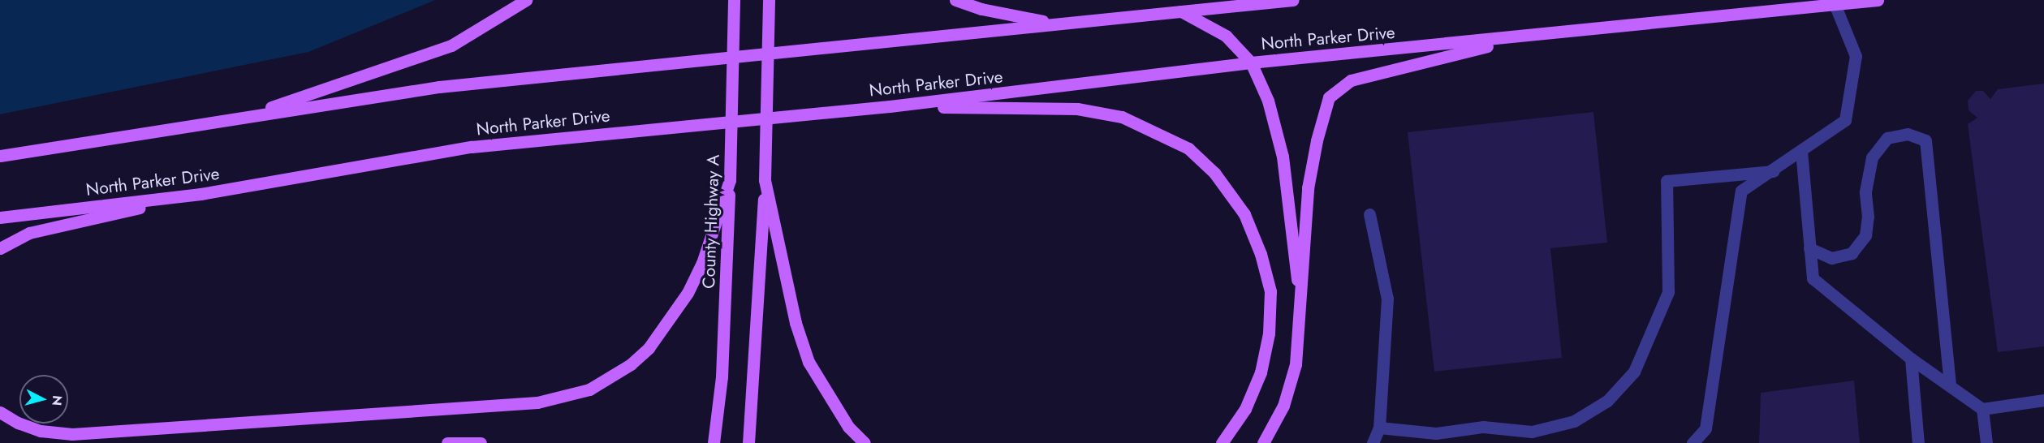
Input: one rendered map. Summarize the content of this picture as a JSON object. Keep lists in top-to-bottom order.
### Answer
{
  "streets": {
    "main road": ["North Parker Drive", "County Highway A"]
  },
  "north": "right"
}
